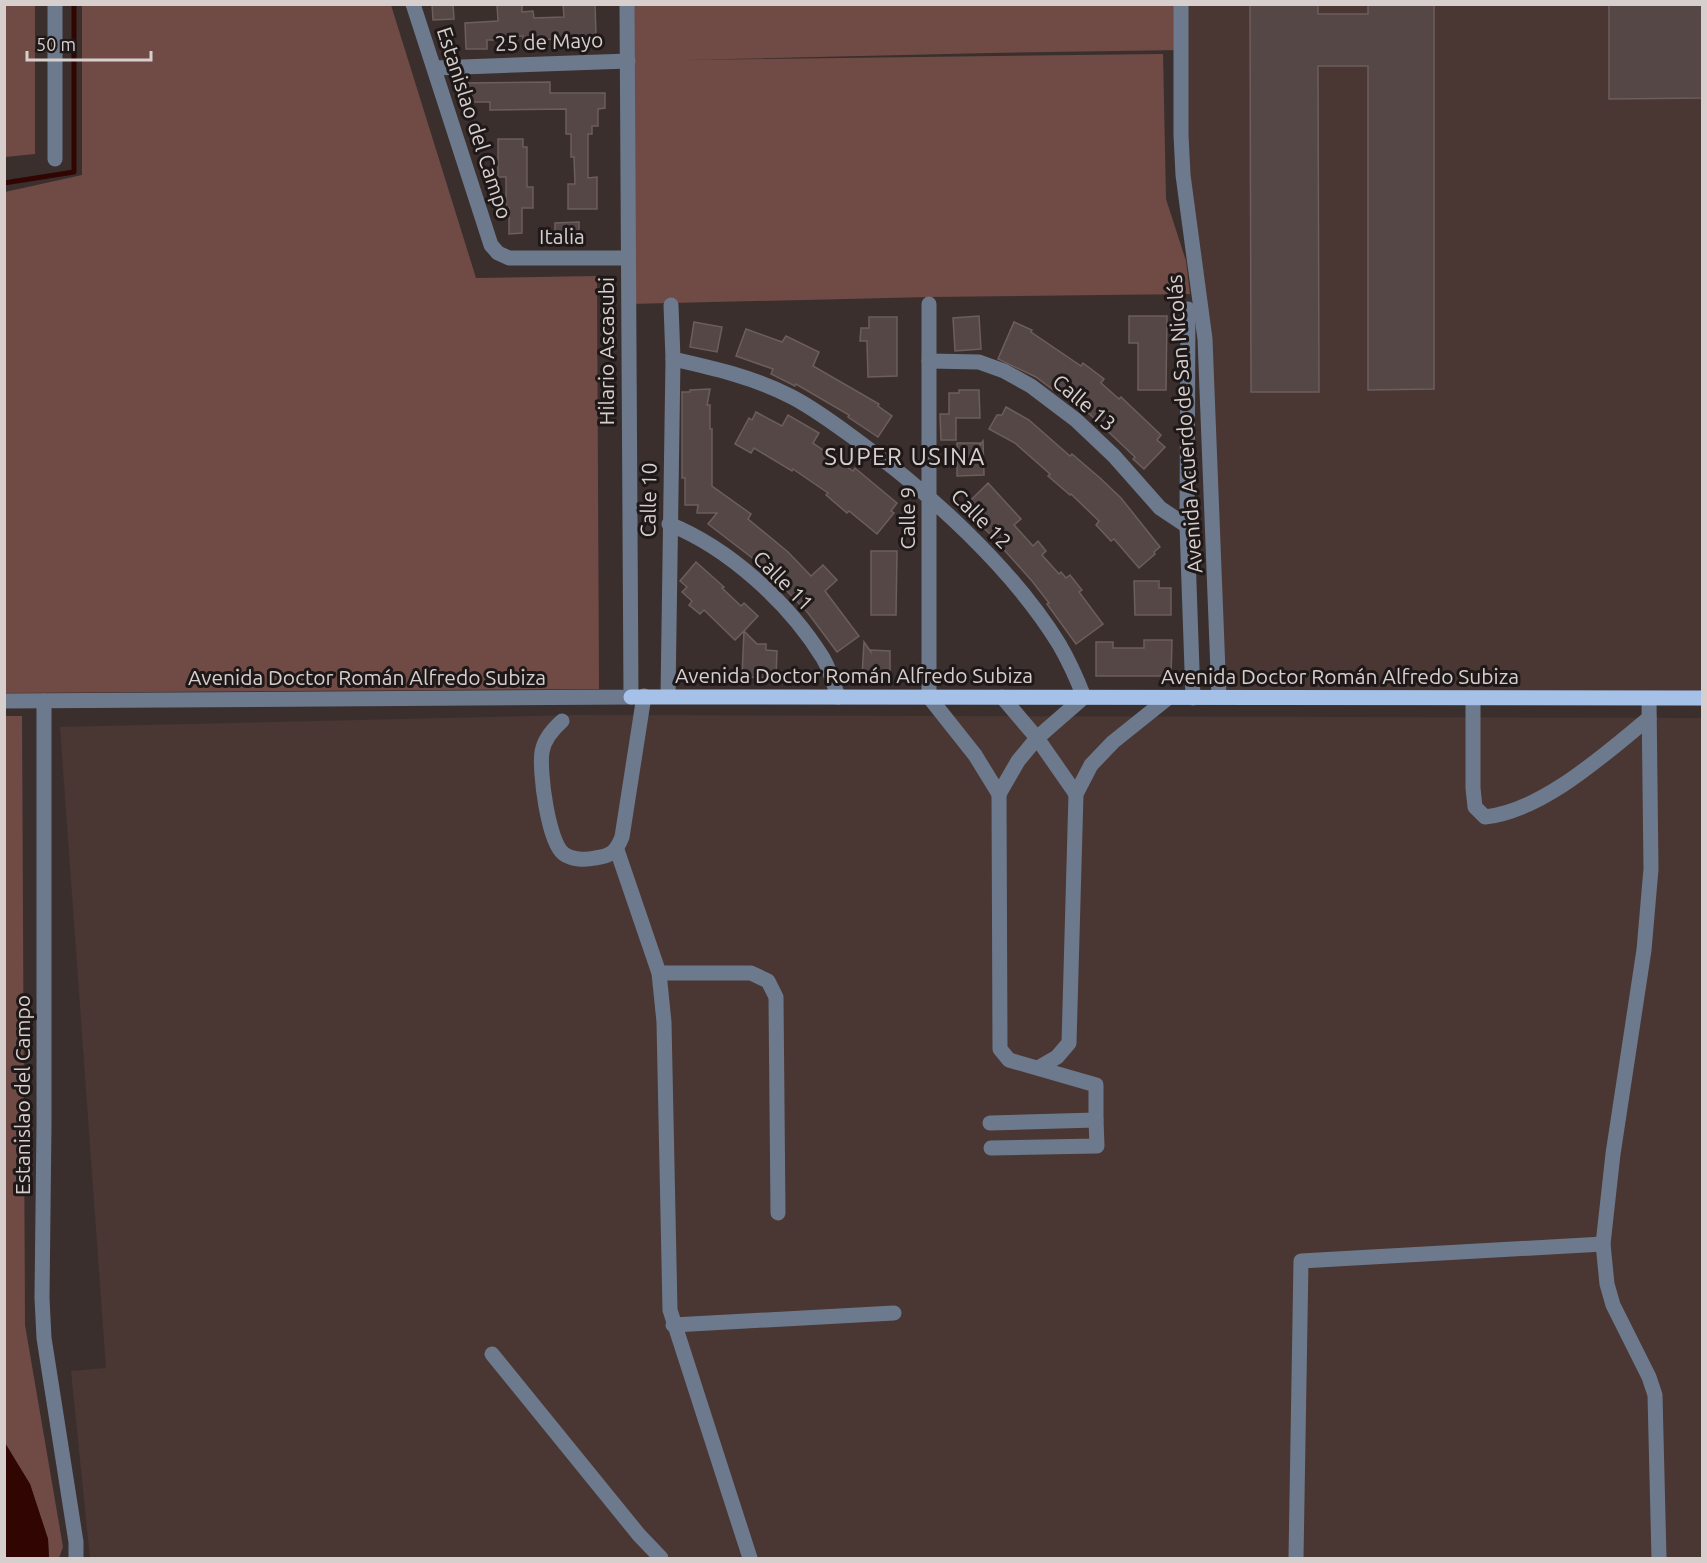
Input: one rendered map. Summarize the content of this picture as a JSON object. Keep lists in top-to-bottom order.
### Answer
{
  "streets": {
    "main road": ["Avenida Doctor Román Alfredo Subiza"],
    "street": [
      "25 de Mayo",
      "Estanislao del Campo",
      "Italia",
      "Hilario Ascasubi",
      "Calle 13",
      "Avenida Acuerdo de San Nicolás",
      "Calle 10",
      "Calle 9",
      "Calle 12",
      "Calle 11"
    ]
  },
  "crossings": [
    ["25 de Mayo", "Estanislao del Campo"],
    ["25 de Mayo", "Hilario Ascasubi"],
    ["Estanislao del Campo", "Italia"],
    ["Estanislao del Campo", "Avenida Doctor Román Alfredo Subiza"],
    ["Italia", "Hilario Ascasubi"],
    ["Hilario Ascasubi", "Avenida Doctor Román Alfredo Subiza"],
    ["Calle 13", "Calle 9"],
    ["Avenida Acuerdo de San Nicolás", "Avenida Doctor Román Alfredo Subiza"],
    ["Calle 10", "Calle 12"],
    ["Calle 10", "Calle 11"],
    ["Calle 10", "Avenida Doctor Román Alfredo Subiza"],
    ["Calle 9", "Calle 12"],
    ["Calle 9", "Avenida Doctor Román Alfredo Subiza"],
    ["Calle 12", "Avenida Doctor Román Alfredo Subiza"],
    ["Calle 11", "Avenida Doctor Román Alfredo Subiza"]
  ],
  "districts": ["SUPER USINA"],
  "scale_bar": "50 m"
}
